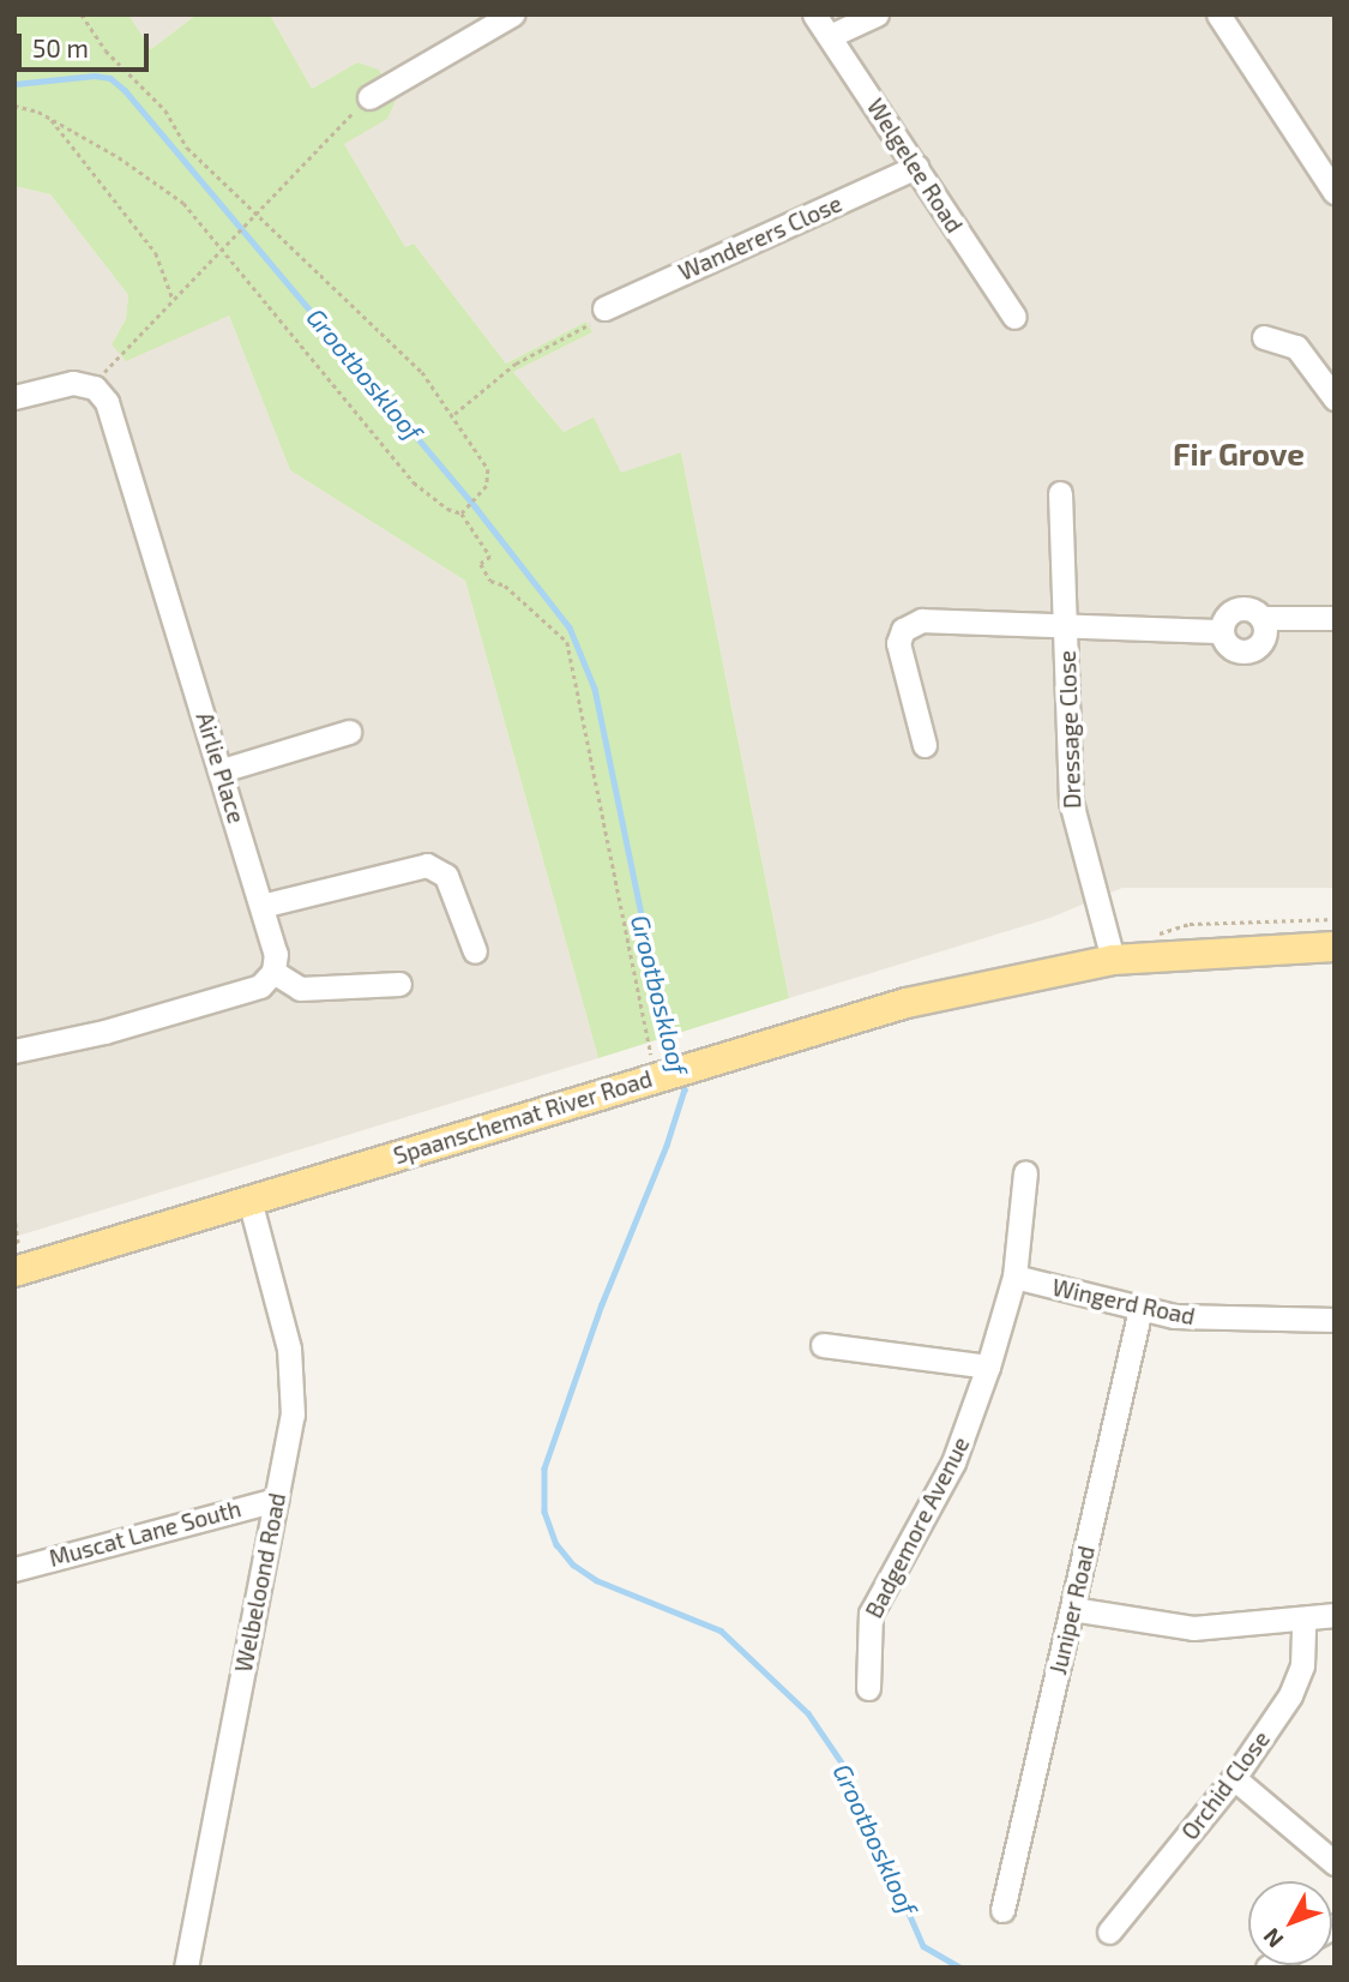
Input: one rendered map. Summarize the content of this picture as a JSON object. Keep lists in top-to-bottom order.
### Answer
{
  "streets": {
    "main road": ["Spaanschemat River Road"],
    "street": [
      "Welgelee Road",
      "Wanderers Close",
      "Dressage Close",
      "Airlie Place",
      "Wingerd Road",
      "Badgemore Avenue",
      "Muscat Lane South",
      "Welbeloond Road",
      "Juniper Road",
      "Orchid Close"
    ]
  },
  "crossings": [
    ["Welgelee Road", "Wanderers Close"],
    ["Dressage Close", "Spaanschemat River Road"],
    ["Spaanschemat River Road", "Welbeloond Road"],
    ["Wingerd Road", "Badgemore Avenue"],
    ["Wingerd Road", "Juniper Road"],
    ["Muscat Lane South", "Welbeloond Road"]
  ],
  "districts": ["Fir Grove"],
  "water": ["Grootboskloof"],
  "scale_bar": "50 m",
  "north": "bottom left"
}
